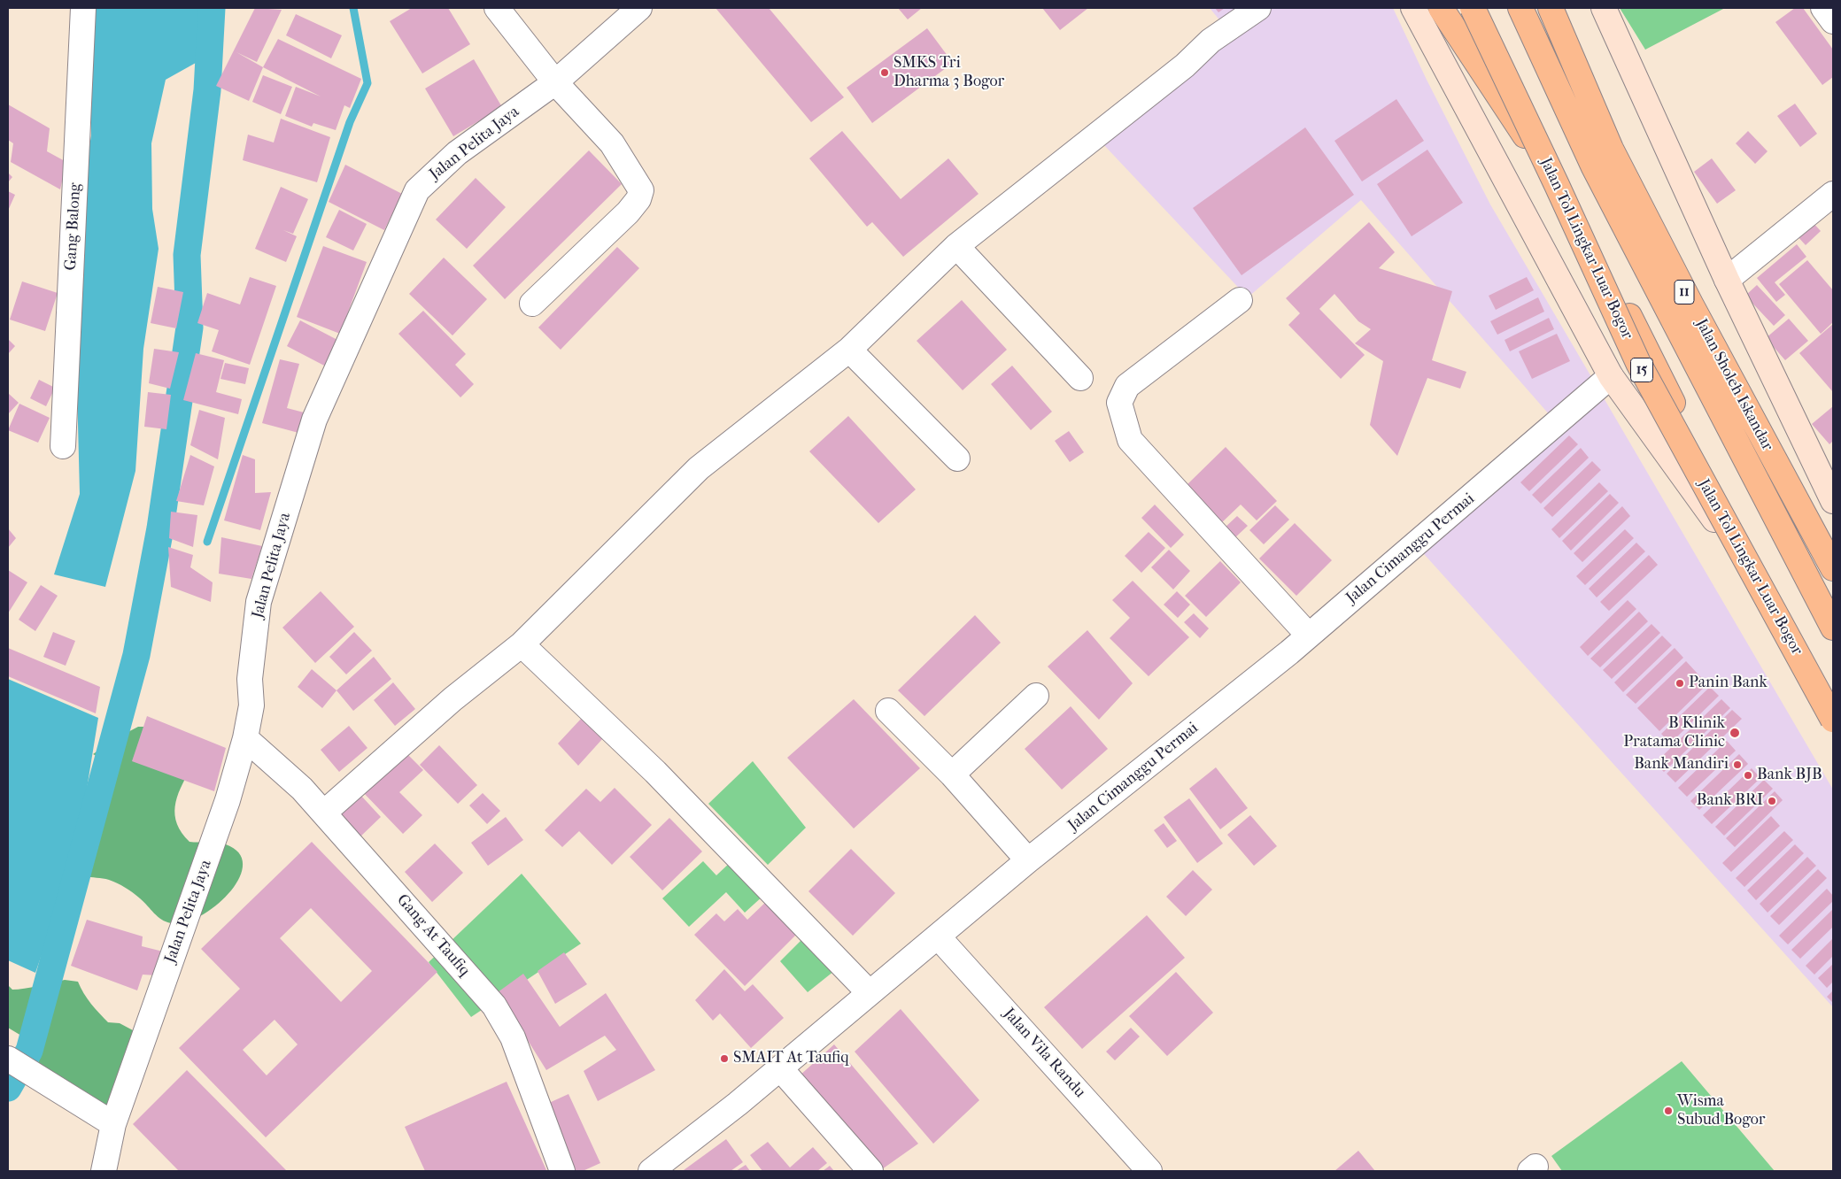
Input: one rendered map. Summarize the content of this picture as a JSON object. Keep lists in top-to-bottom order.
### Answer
{
  "streets": {
    "highway": [
      "Jalan Tol Lingkar Luar Bogor",
      "11",
      "15",
      "Jalan Sholeh Iskandar"
    ],
    "street": [
      "Jalan Pelita Jaya",
      "Gang Balong",
      "Jalan Cimanggu Permai",
      "Gang At Taufiq",
      "Jalan Vila Randu"
    ]
  },
  "crossings": [
    ["Jalan Pelita Jaya", "Gang At Taufiq"],
    ["Jalan Cimanggu Permai", "Jalan Vila Randu"]
  ],
  "places": [
    "SMKS Tri Dharma 3 Bogor",
    "Panin Bank",
    "B Klinik Pratama Clinic",
    "Bank Mandiri",
    "Bank BJB",
    "Bank BRI",
    "SMAIT At Taufiq",
    "Wisma Subud Bogor"
  ]
}
